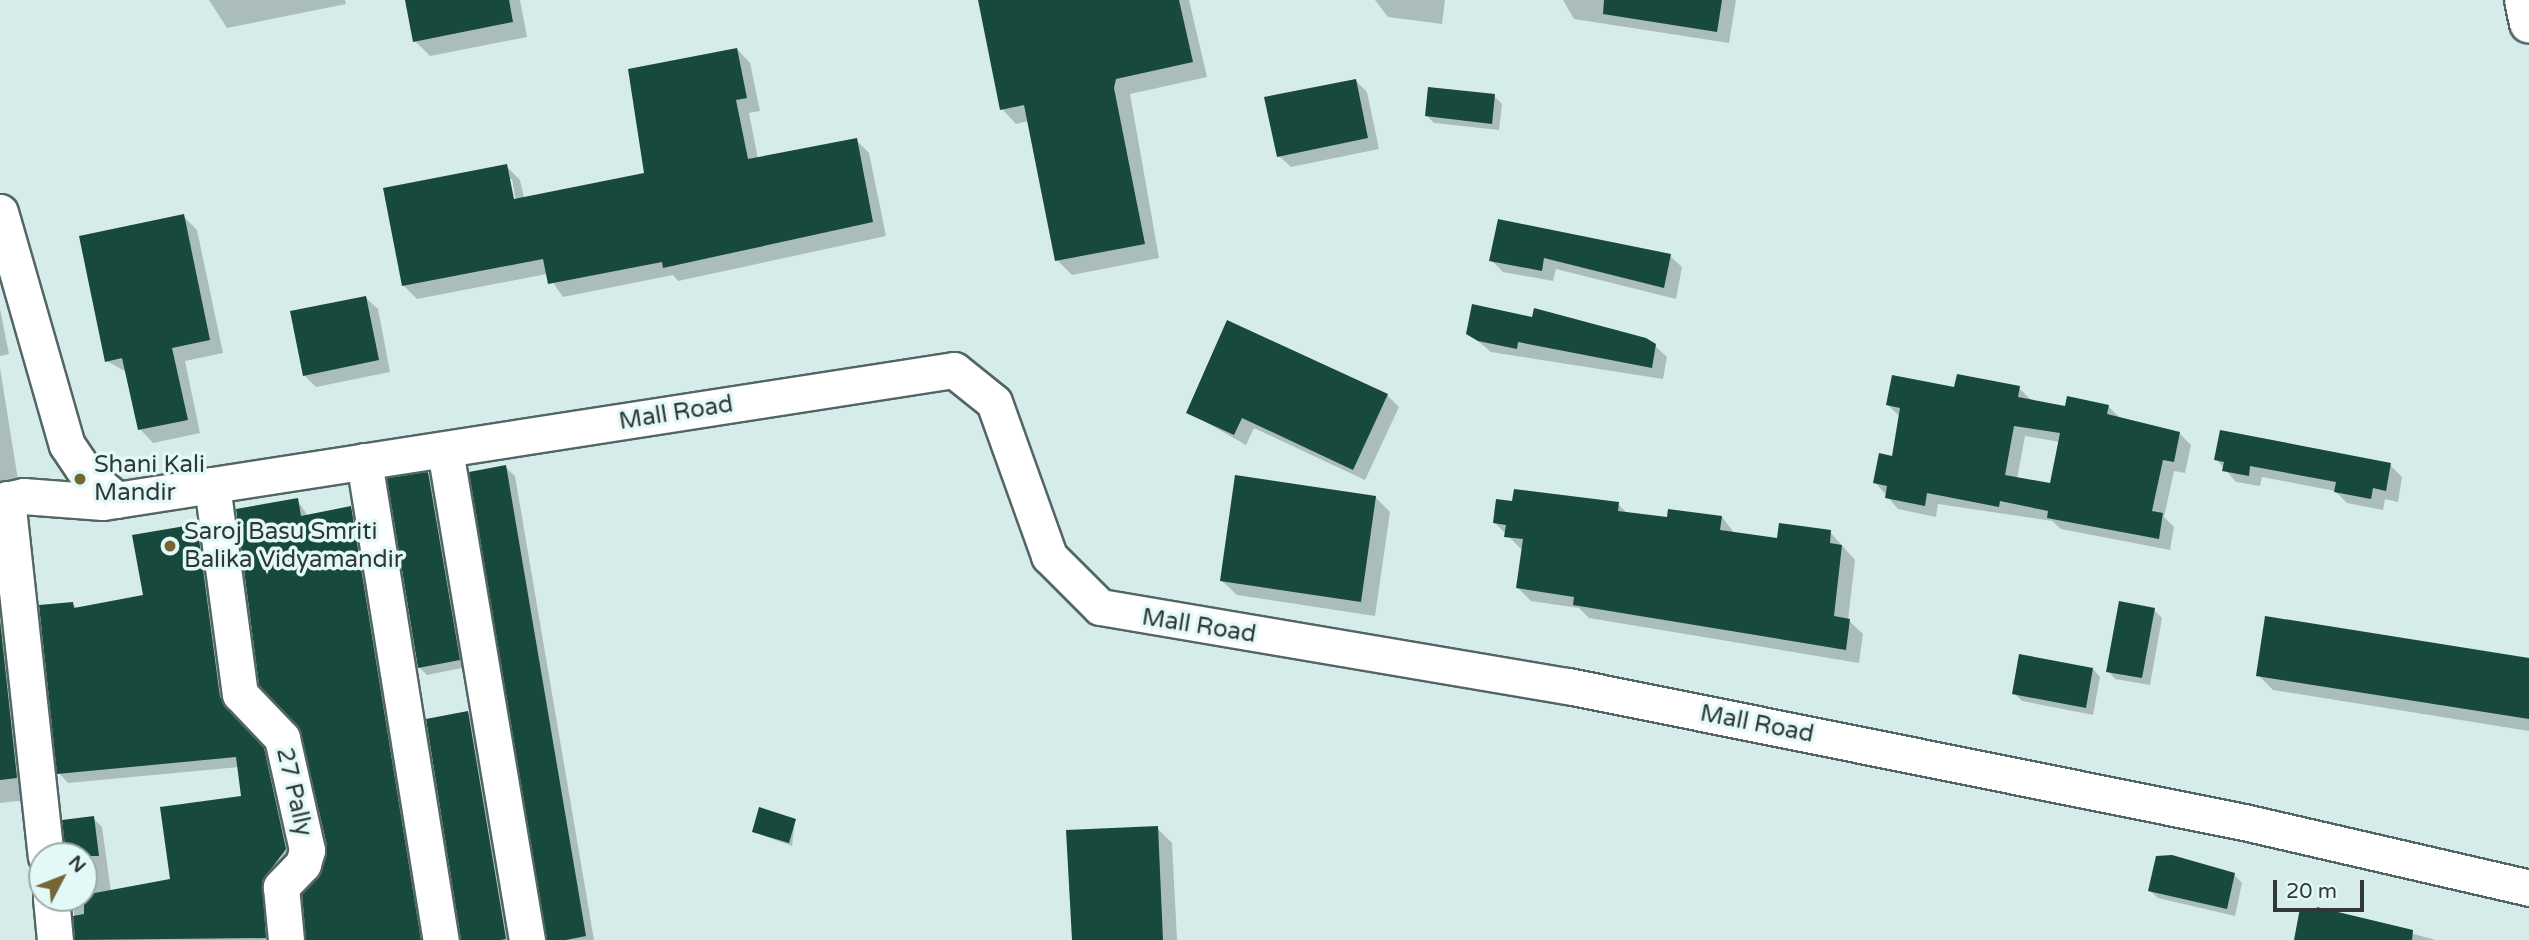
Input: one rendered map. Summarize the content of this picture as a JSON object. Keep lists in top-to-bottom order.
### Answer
{
  "streets": {
    "street": ["Mall Road", "27 Pally"]
  },
  "crossings": [
    ["Mall Road", "27 Pally"]
  ],
  "places": ["Shani Kali Mandir", "Saroj Basu Smriti Balika Vidyamandir"],
  "scale_bar": "20 m",
  "north": "top right"
}
